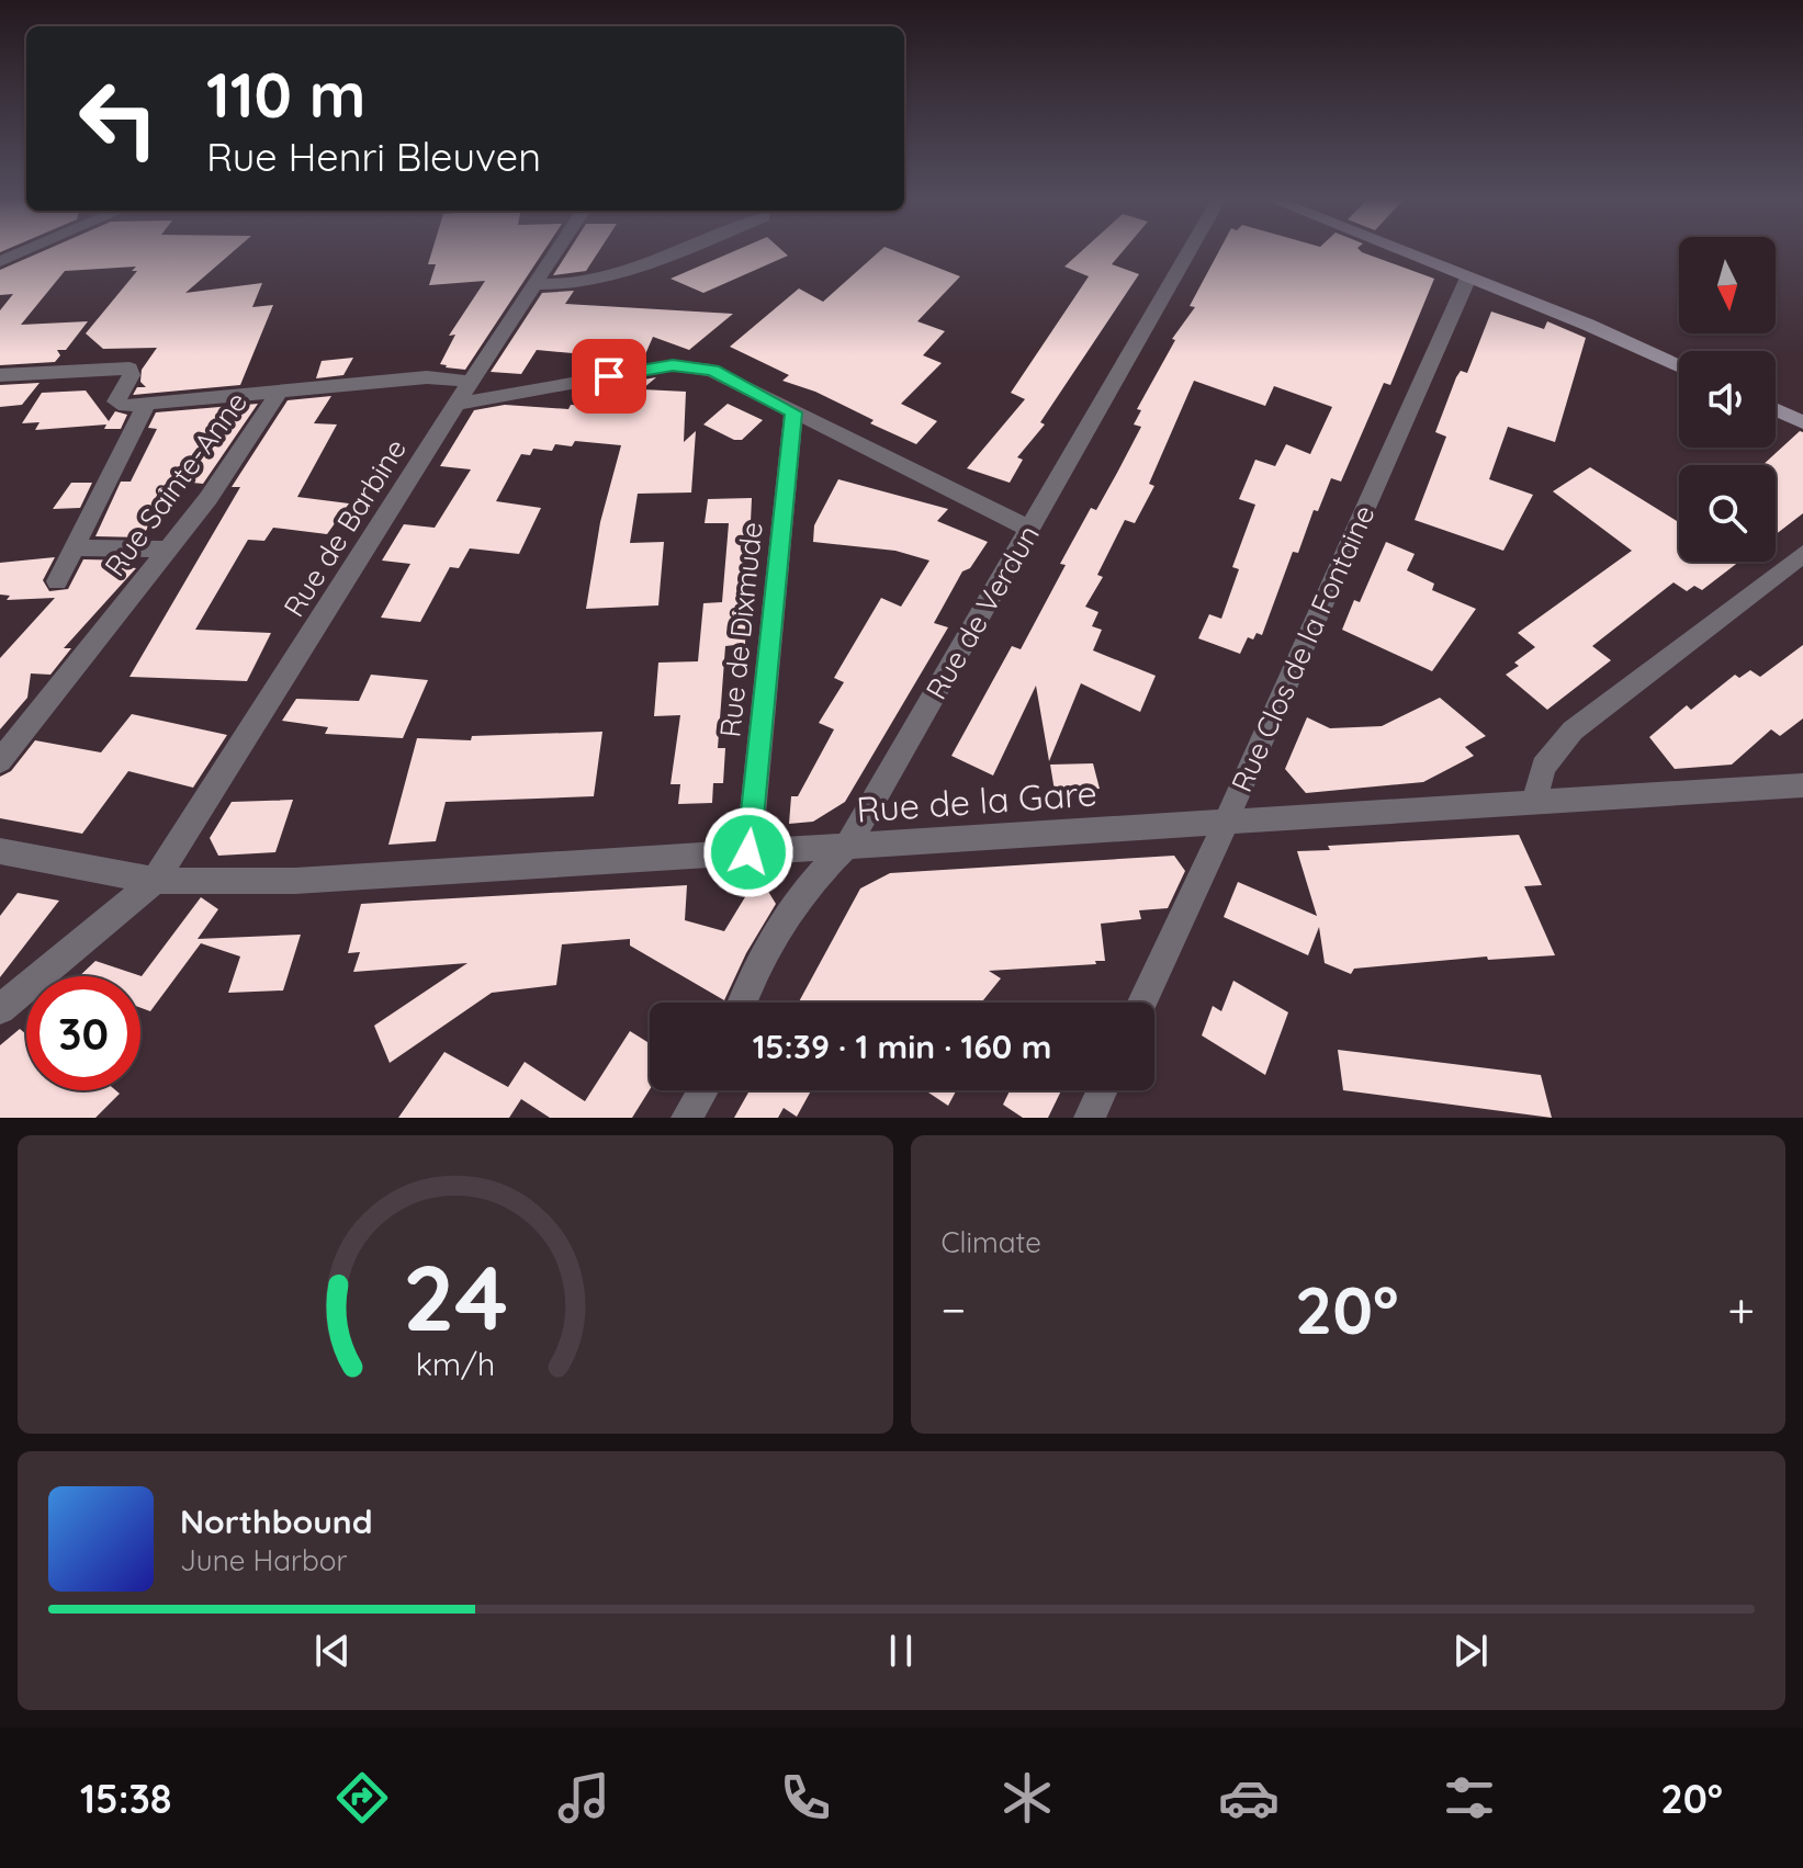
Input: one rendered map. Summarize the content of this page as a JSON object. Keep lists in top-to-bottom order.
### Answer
{
  "streets": {
    "street": [
      "Rue Sainte-Anne",
      "Rue de Barbine",
      "Rue de Verdun",
      "Rue de Dixmude",
      "Rue Clos de la Fontaine",
      "Rue de la Gare"
    ]
  },
  "crossings": [
    ["Rue Sainte-Anne", "Rue de Barbine"],
    ["Rue de Barbine", "Rue de la Gare"],
    ["Rue de Verdun", "Rue de la Gare"],
    ["Rue de Dixmude", "Rue de la Gare"],
    ["Rue Clos de la Fontaine", "Rue de la Gare"]
  ],
  "north": "bottom",
  "page": {
    "turn": ["110 m", "Rue Henri Bleuven"],
    "limit": "30",
    "trip": "15:39 · 1 min · 160 m",
    "tile": "Climate",
    "heat": ["−", "20°", "+"],
    "song": ["Northbound", "June Harbor"],
    "tabs": ["15:38", "20°"],
    "gauge": ["24", "km/h"]
  }
}
